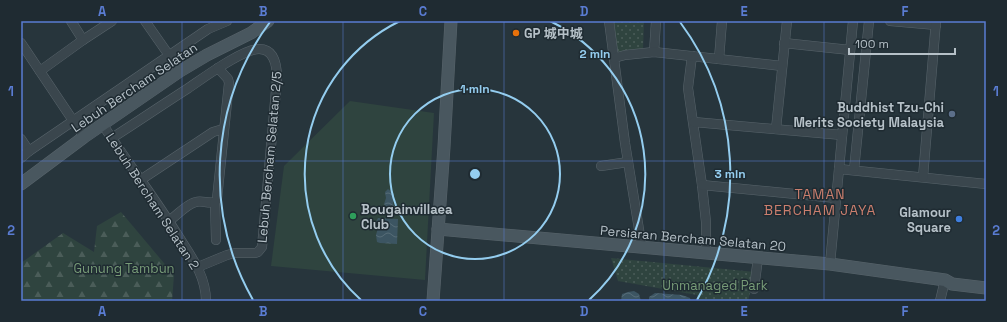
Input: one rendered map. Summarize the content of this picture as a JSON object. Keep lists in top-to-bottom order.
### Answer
{
  "streets": {
    "street": [
      "Lebuh Bercham Selatan",
      "Lebuh Bercham Selatan 2/5",
      "Lebuh Bercham Selatan 2",
      "Persiaran Bercham Selatan 20"
    ]
  },
  "crossings": [
    ["Lebuh Bercham Selatan", "Lebuh Bercham Selatan 2"],
    ["Lebuh Bercham Selatan 2/5", "Lebuh Bercham Selatan 2"]
  ],
  "districts": ["TAMAN BERCHAM JAYA"],
  "parks": ["Gunung Tambun", "Unmanaged Park"],
  "places": [
    "GP 城中城",
    "Buddhist Tzu-Chi Merits Society Malaysia",
    "Bougainvillaea Club",
    "Glamour Square"
  ],
  "scale_bar": "100 m",
  "grid": {
    "columns": [
      "A",
      "B",
      "C",
      "D",
      "E",
      "F"
    ],
    "rows": ["1", "2"]
  },
  "rings": ["2 min", "1 min", "3 min"]
}
